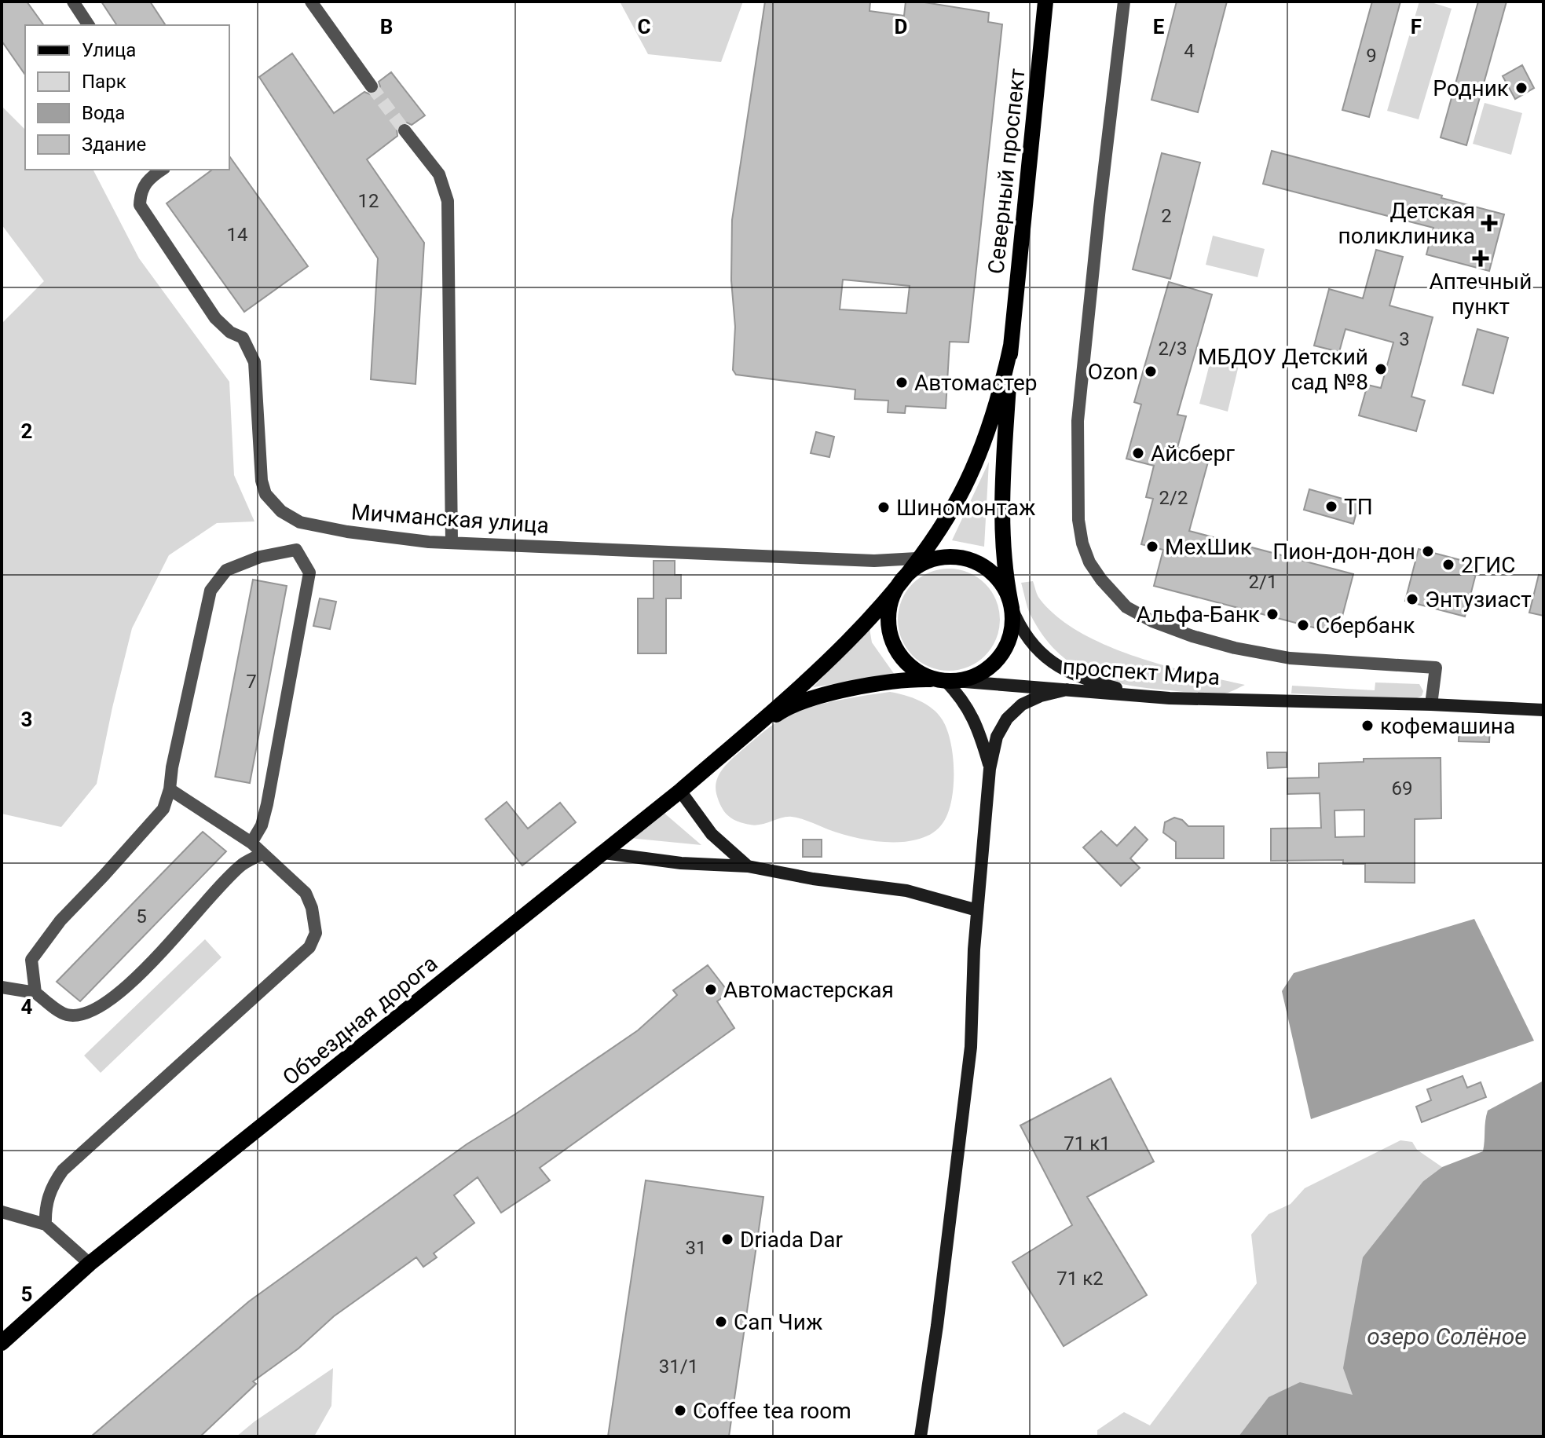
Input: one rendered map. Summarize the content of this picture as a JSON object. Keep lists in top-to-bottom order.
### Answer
{
  "streets": {
    "main road": ["Северный проспект", "проспект Мира", "Объездная дорога"],
    "street": ["Мичманская улица"]
  },
  "crossings": [
    ["Мичманская улица", "проспект Мира"],
    ["проспект Мира", "Объездная дорога"]
  ],
  "water": ["озеро Солёное"],
  "places": {
    "other": [
      "Родник",
      "МБДОУ Детский сад №8",
      "Ozon",
      "Автомастер",
      "Айсберг",
      "ТП",
      "Шиномонтаж",
      "МехШик",
      "Пион-дон-дон",
      "2ГИС",
      "Энтузиаст",
      "Альфа-Банк",
      "Сбербанк",
      "кофемашина",
      "Автомастерская",
      "Driada Dar",
      "Сап Чиж",
      "Coffee tea room"
    ],
    "health": ["Детская поликлиника", "Аптечный пункт"]
  },
  "house_numbers": [
    "4",
    "9",
    "12",
    "2",
    "14",
    "3",
    "2/3",
    "2/2",
    "2/1",
    "7",
    "69",
    "5",
    "71 к1",
    "31",
    "71 к2",
    "31/1"
  ],
  "legend": [
    "Улица",
    "Парк",
    "Вода",
    "Здание"
  ],
  "grid": {
    "columns": [
      "B",
      "C",
      "D",
      "E",
      "F"
    ],
    "rows": [
      "2",
      "3",
      "4",
      "5"
    ]
  }
}
